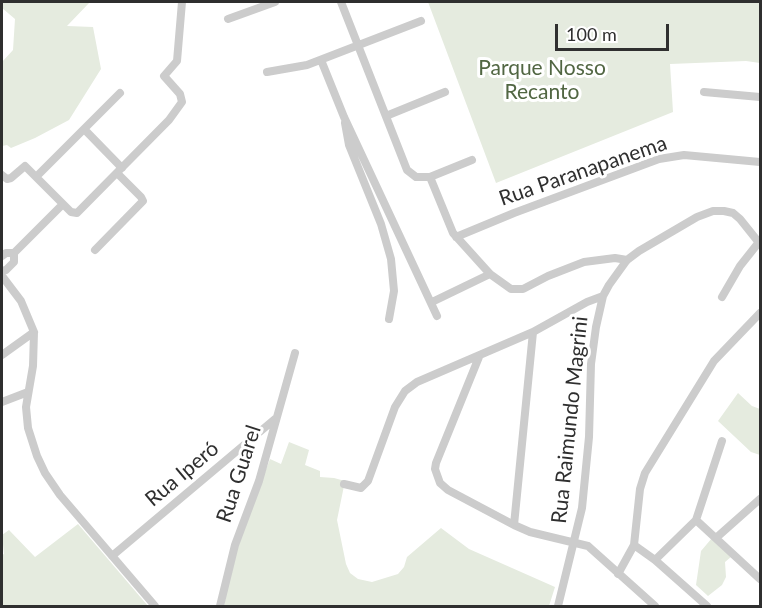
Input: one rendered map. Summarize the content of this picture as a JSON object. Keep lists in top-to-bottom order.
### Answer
{
  "streets": {
    "street": [
      "Rua Paranapanema",
      "Rua Raimundo Magrini",
      "Rua Iperó",
      "Rua Guarel"
    ]
  },
  "crossings": [
    ["Rua Iperó", "Rua Guarel"]
  ],
  "parks": ["Parque Nosso Recanto"],
  "scale_bar": "100 m"
}
